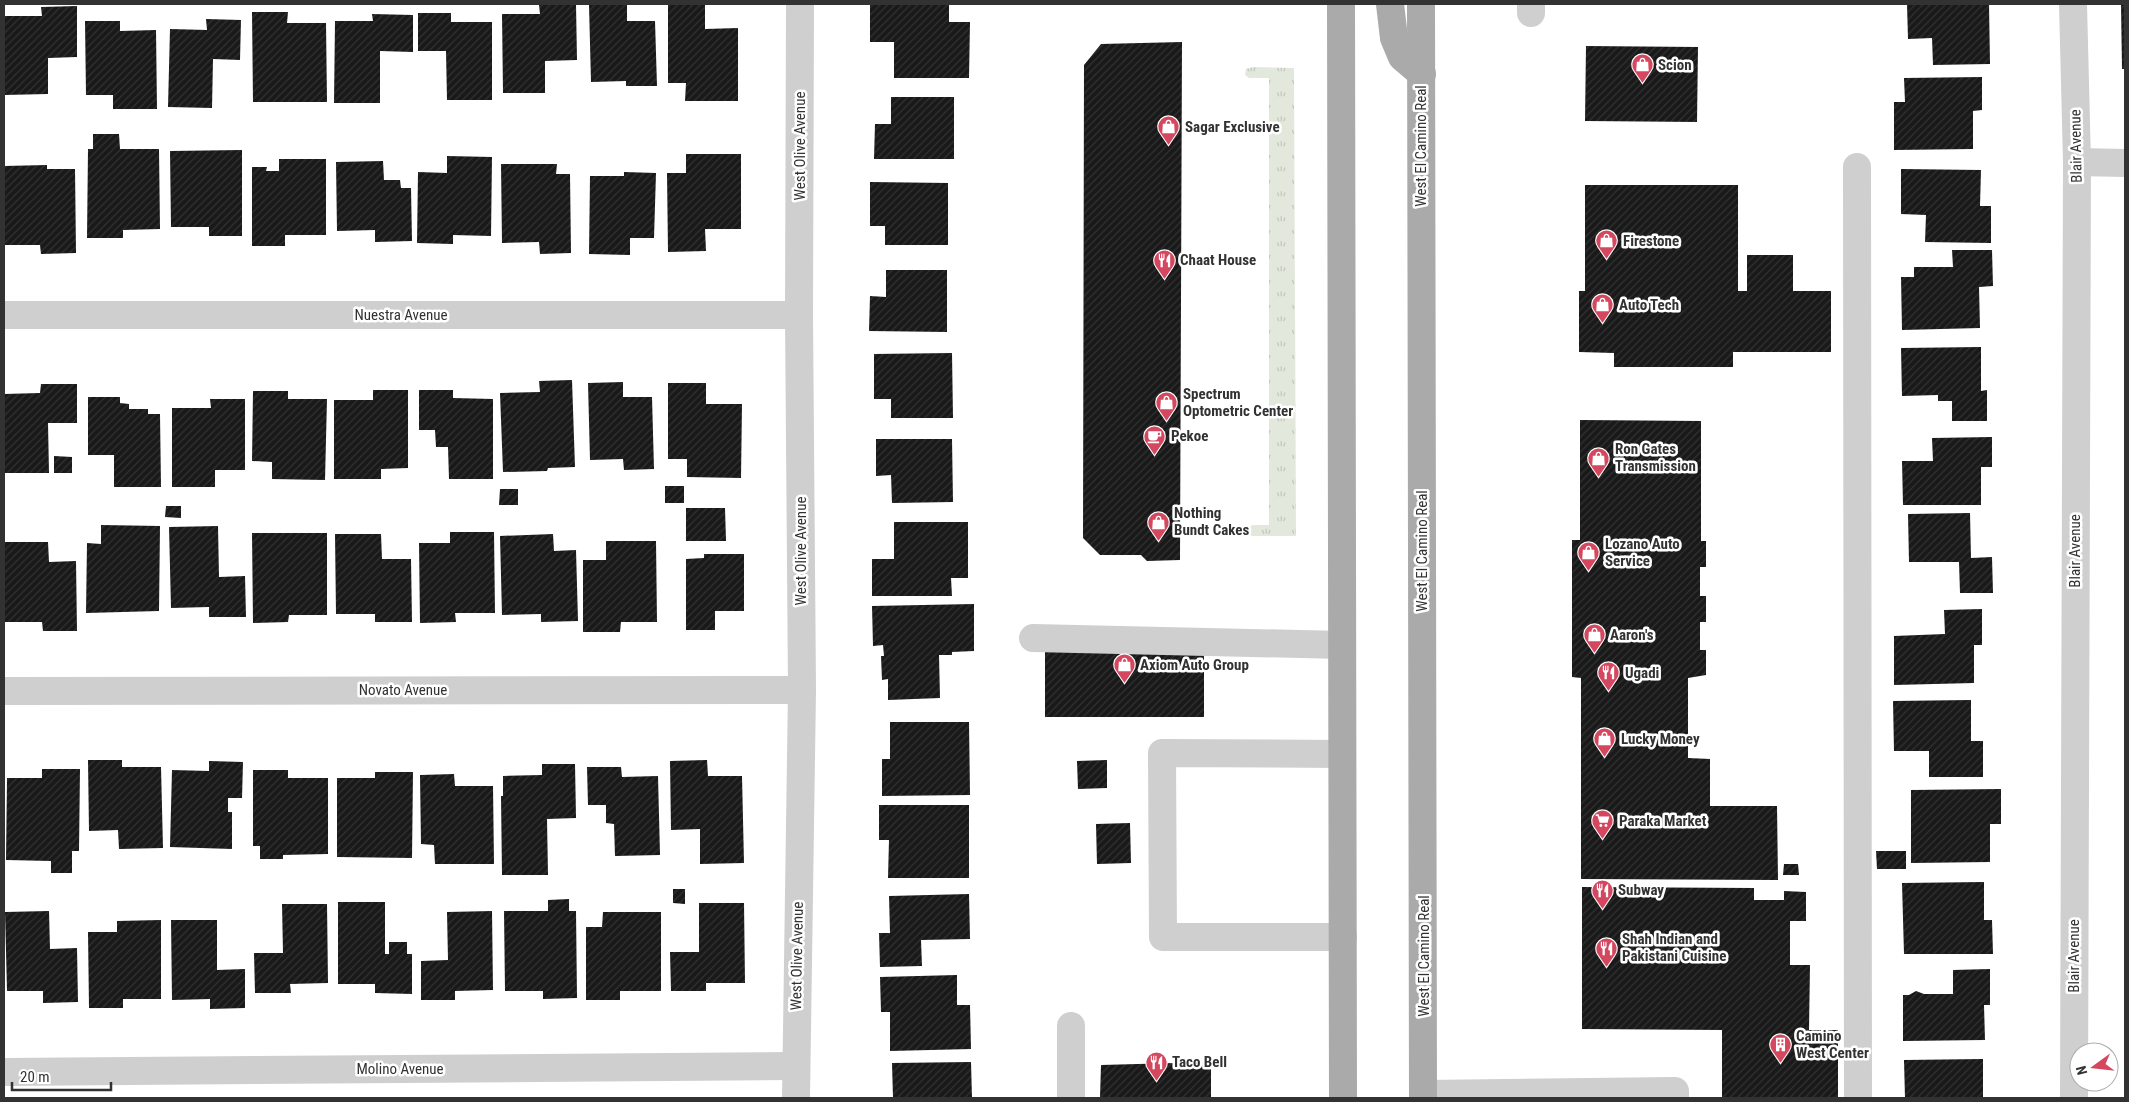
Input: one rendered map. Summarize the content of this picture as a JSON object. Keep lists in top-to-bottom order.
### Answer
{
  "streets": {
    "main road": ["West El Camino Real"],
    "street": [
      "West Olive Avenue",
      "Blair Avenue",
      "Nuestra Avenue",
      "Novato Avenue",
      "Molino Avenue"
    ]
  },
  "crossings": [
    ["West Olive Avenue", "Nuestra Avenue"],
    ["West Olive Avenue", "Novato Avenue"],
    ["West Olive Avenue", "Molino Avenue"]
  ],
  "places": {
    "shop": [
      "Scion",
      "Sagar Exclusive",
      "Firestone",
      "Auto Tech",
      "Spectrum Optometric Center",
      "Ron Gates Transmission",
      "Nothing Bundt Cakes",
      "Lozano Auto Service",
      "Aaron's",
      "Axiom Auto Group",
      "Lucky Money"
    ],
    "restaurant": [
      "Chaat House",
      "Ugadi",
      "Subway",
      "Shah Indian and Pakistani Cuisine",
      "Taco Bell"
    ],
    "cafe": ["Pekoe"],
    "supermarket": ["Paraka Market"],
    "building": ["Camino West Center"]
  },
  "scale_bar": "20 m",
  "north": "left"
}
